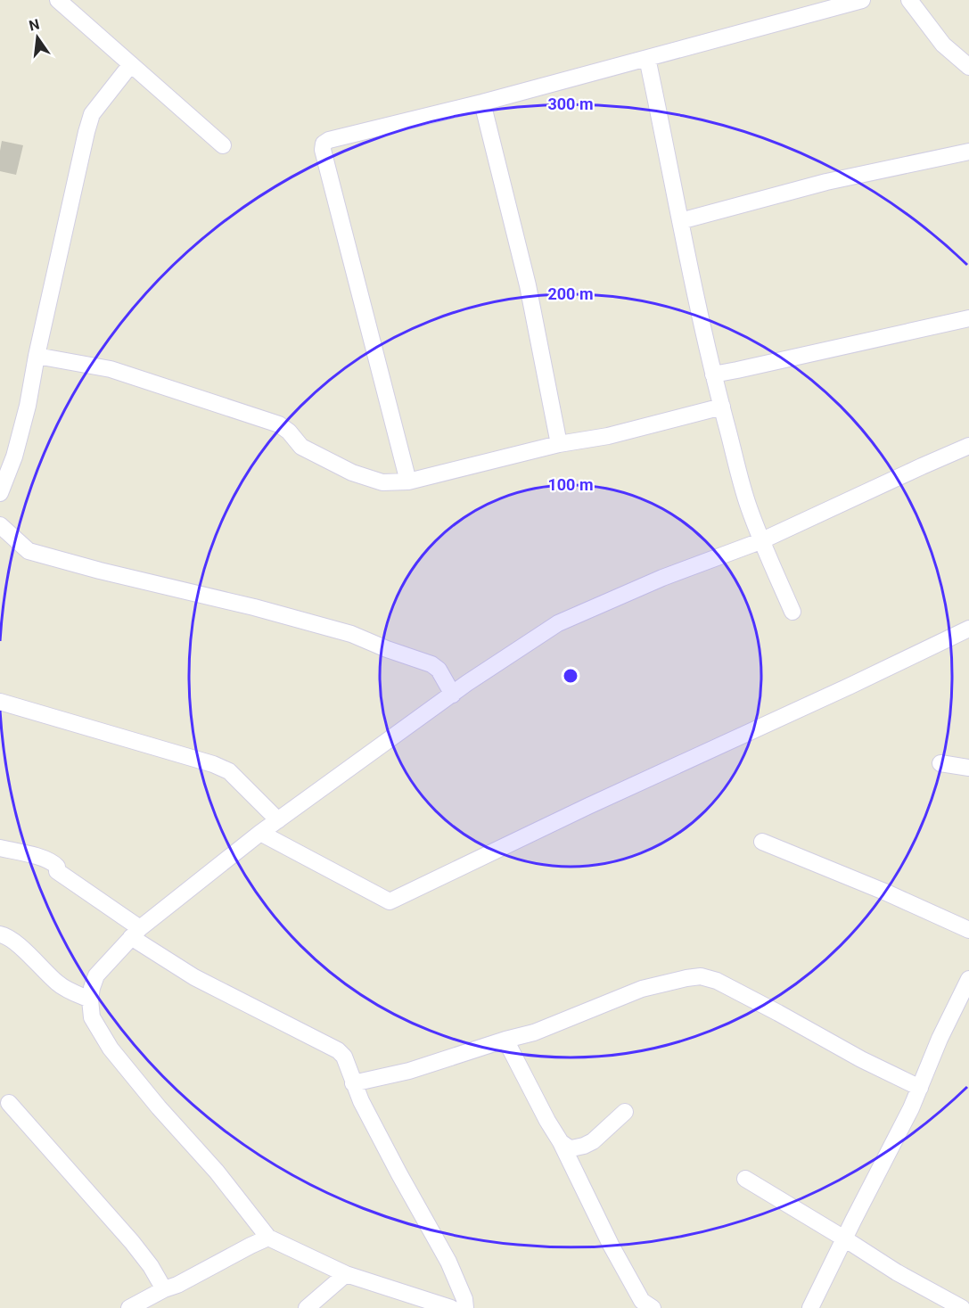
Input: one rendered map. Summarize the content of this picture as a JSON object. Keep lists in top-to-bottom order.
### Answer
{
  "north": "top",
  "rings": ["300 m", "200 m", "100 m"]
}
